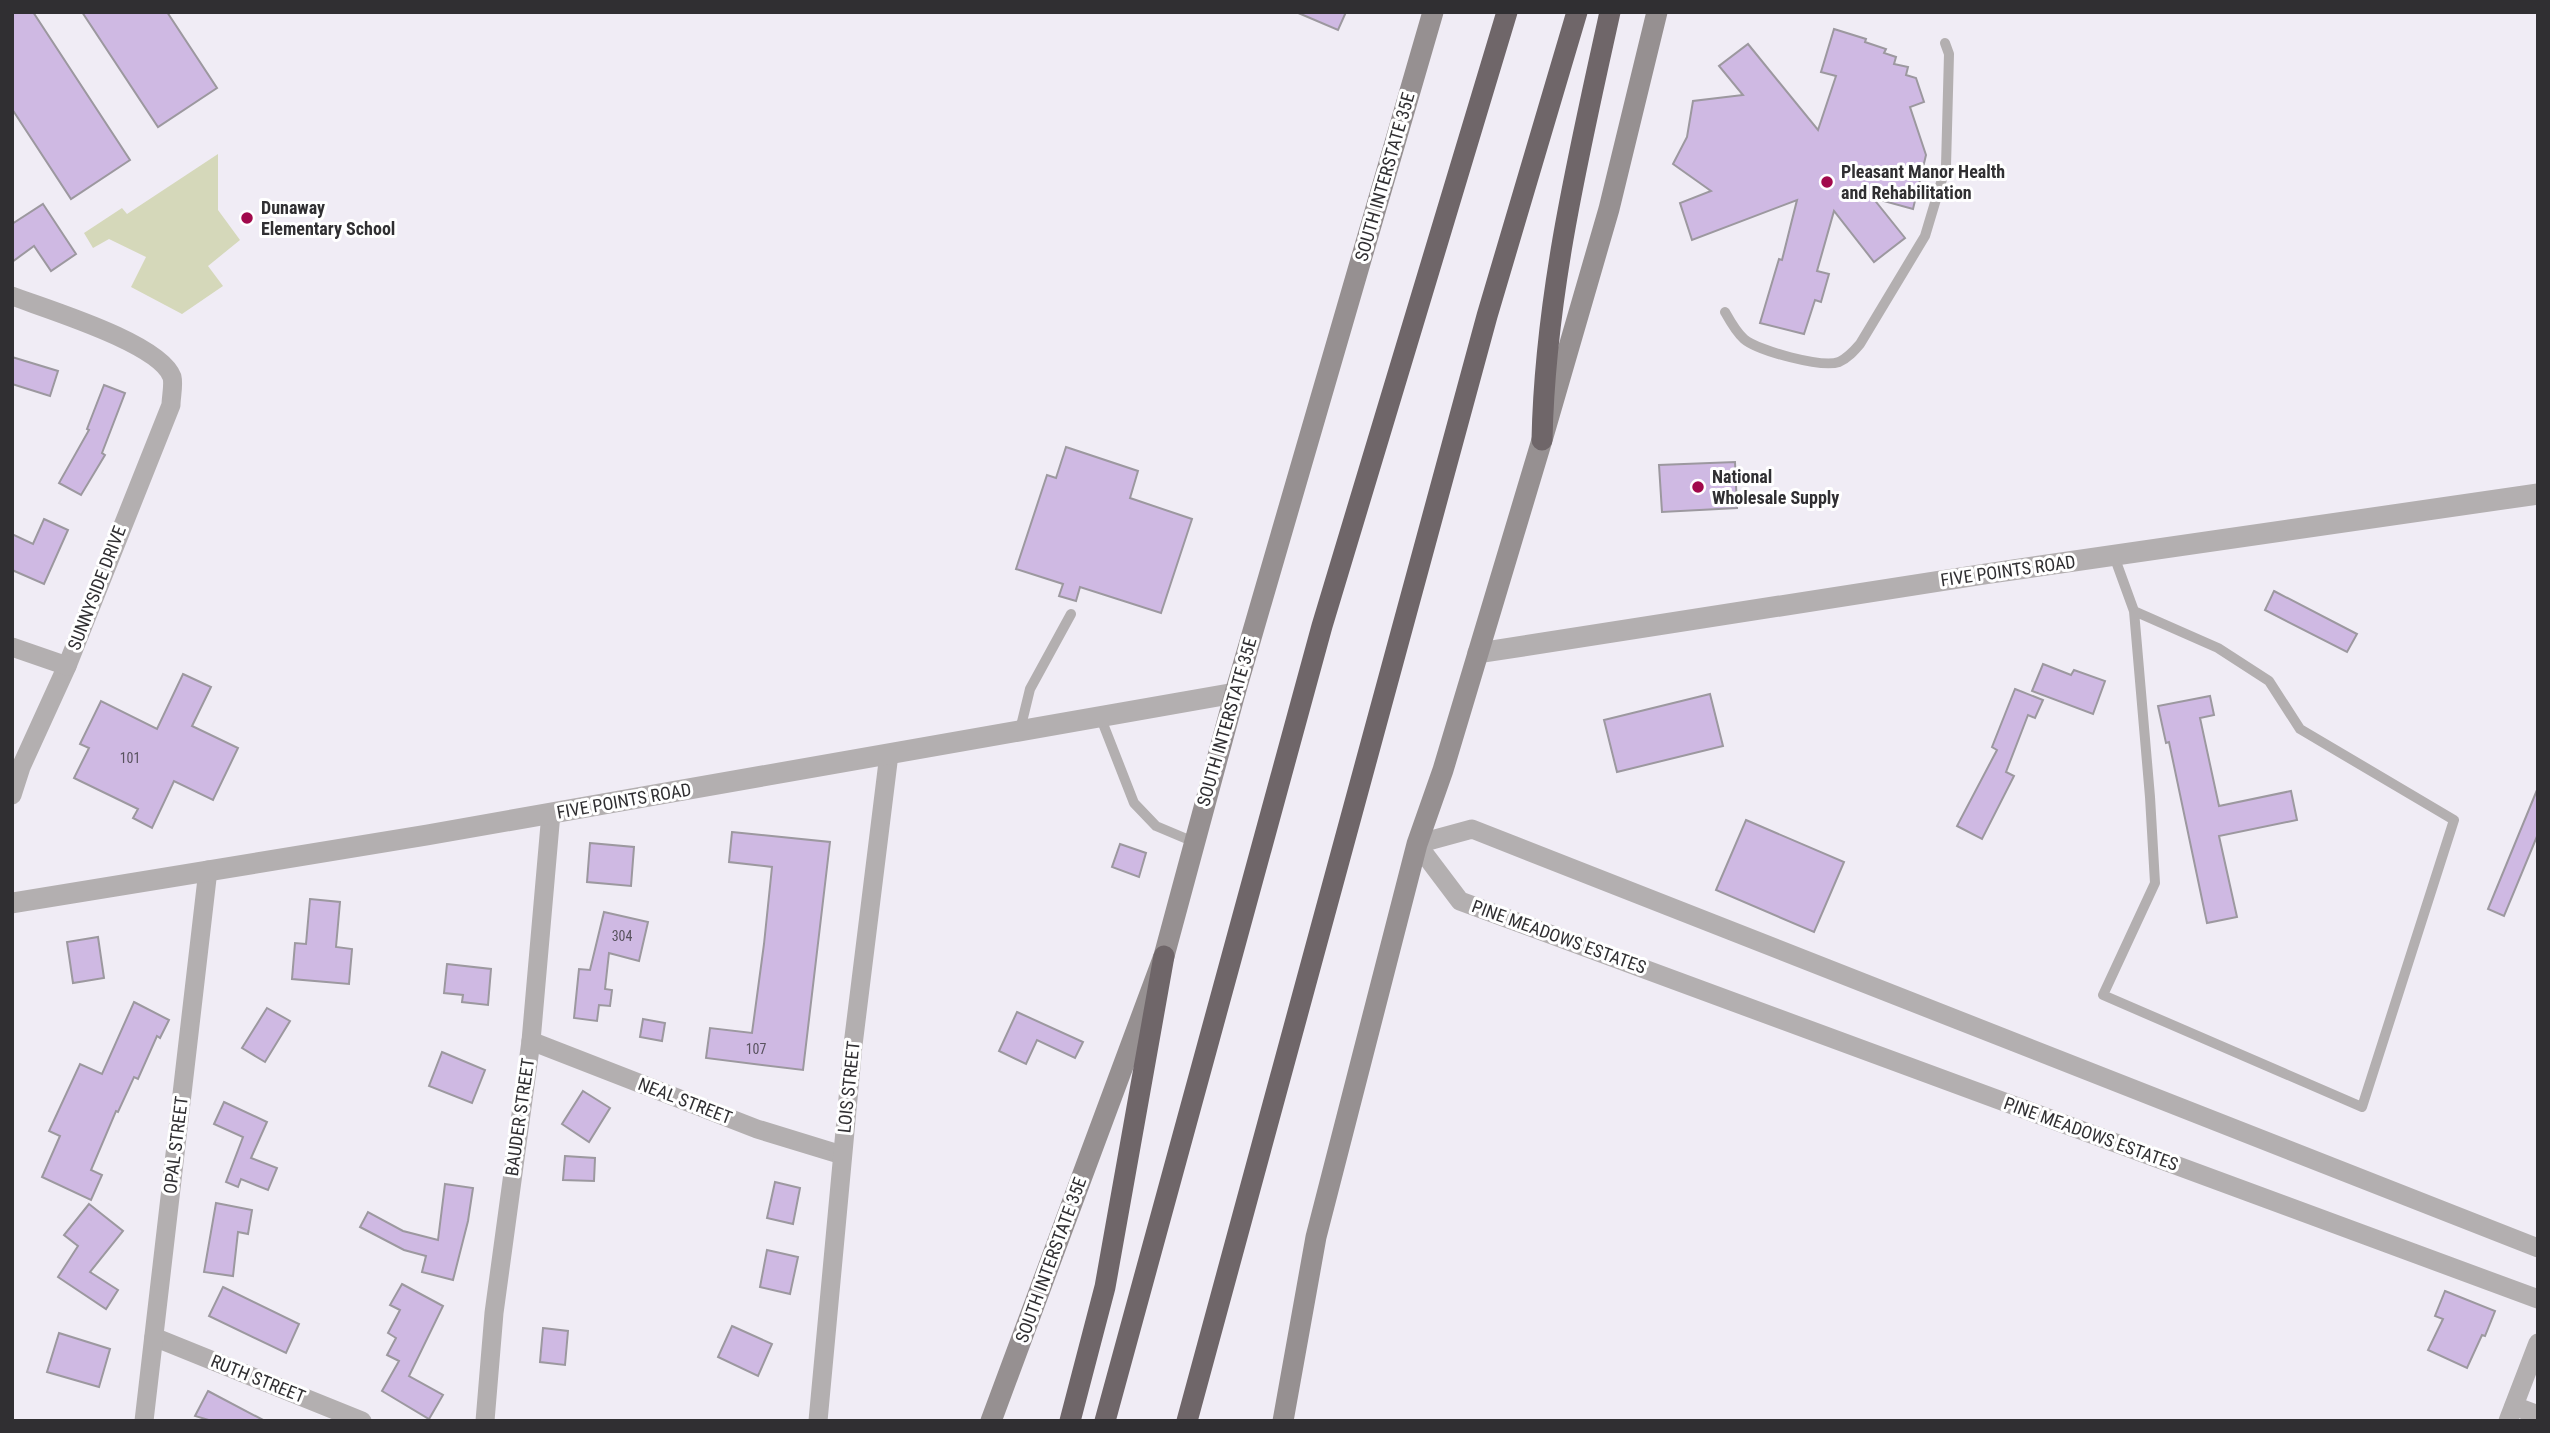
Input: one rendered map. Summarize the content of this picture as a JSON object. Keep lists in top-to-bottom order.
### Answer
{
  "streets": {
    "main road": ["SOUTH INTERSTATE 35E"],
    "street": [
      "FIVE POINTS ROAD",
      "SUNNYSIDE DRIVE",
      "PINE MEADOWS ESTATES",
      "LOIS STREET",
      "NEAL STREET",
      "BAUDER STREET",
      "OPAL STREET",
      "RUTH STREET"
    ]
  },
  "crossings": [
    ["SOUTH INTERSTATE 35E", "FIVE POINTS ROAD"],
    ["FIVE POINTS ROAD", "LOIS STREET"],
    ["FIVE POINTS ROAD", "BAUDER STREET"],
    ["FIVE POINTS ROAD", "OPAL STREET"],
    ["LOIS STREET", "NEAL STREET"],
    ["NEAL STREET", "BAUDER STREET"],
    ["OPAL STREET", "RUTH STREET"]
  ],
  "places": ["Pleasant Manor Health and Rehabilitation", "Dunaway Elementary School", "National Wholesale Supply"],
  "house_numbers": ["101", "304", "107"]
}
